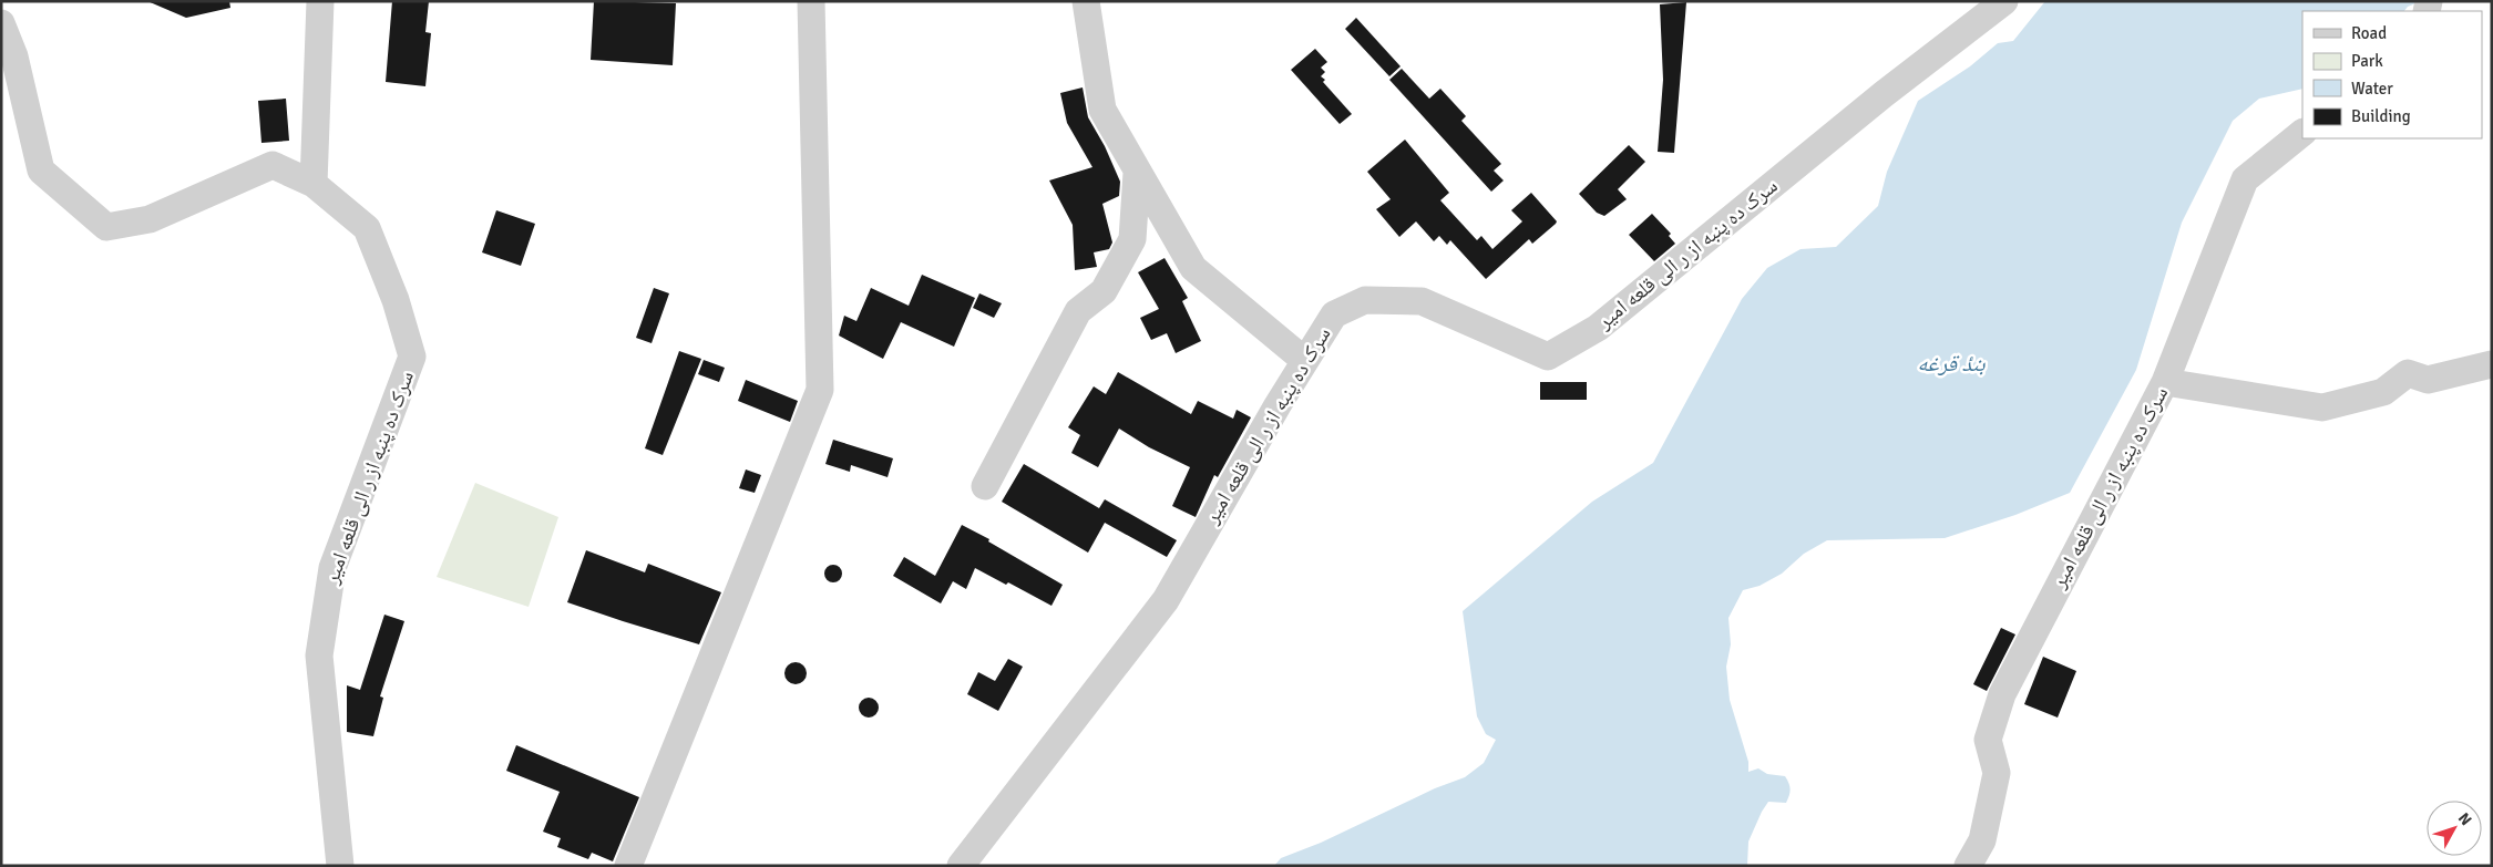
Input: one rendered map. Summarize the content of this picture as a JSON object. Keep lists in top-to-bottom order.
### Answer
{
  "streets": {
    "street": ["سرک ده پنبه از ر الی قلعه امیر"]
  },
  "water": ["بندٔ قرغه"],
  "legend": [
    "Road",
    "Park",
    "Water",
    "Building"
  ],
  "north": "top right"
}
